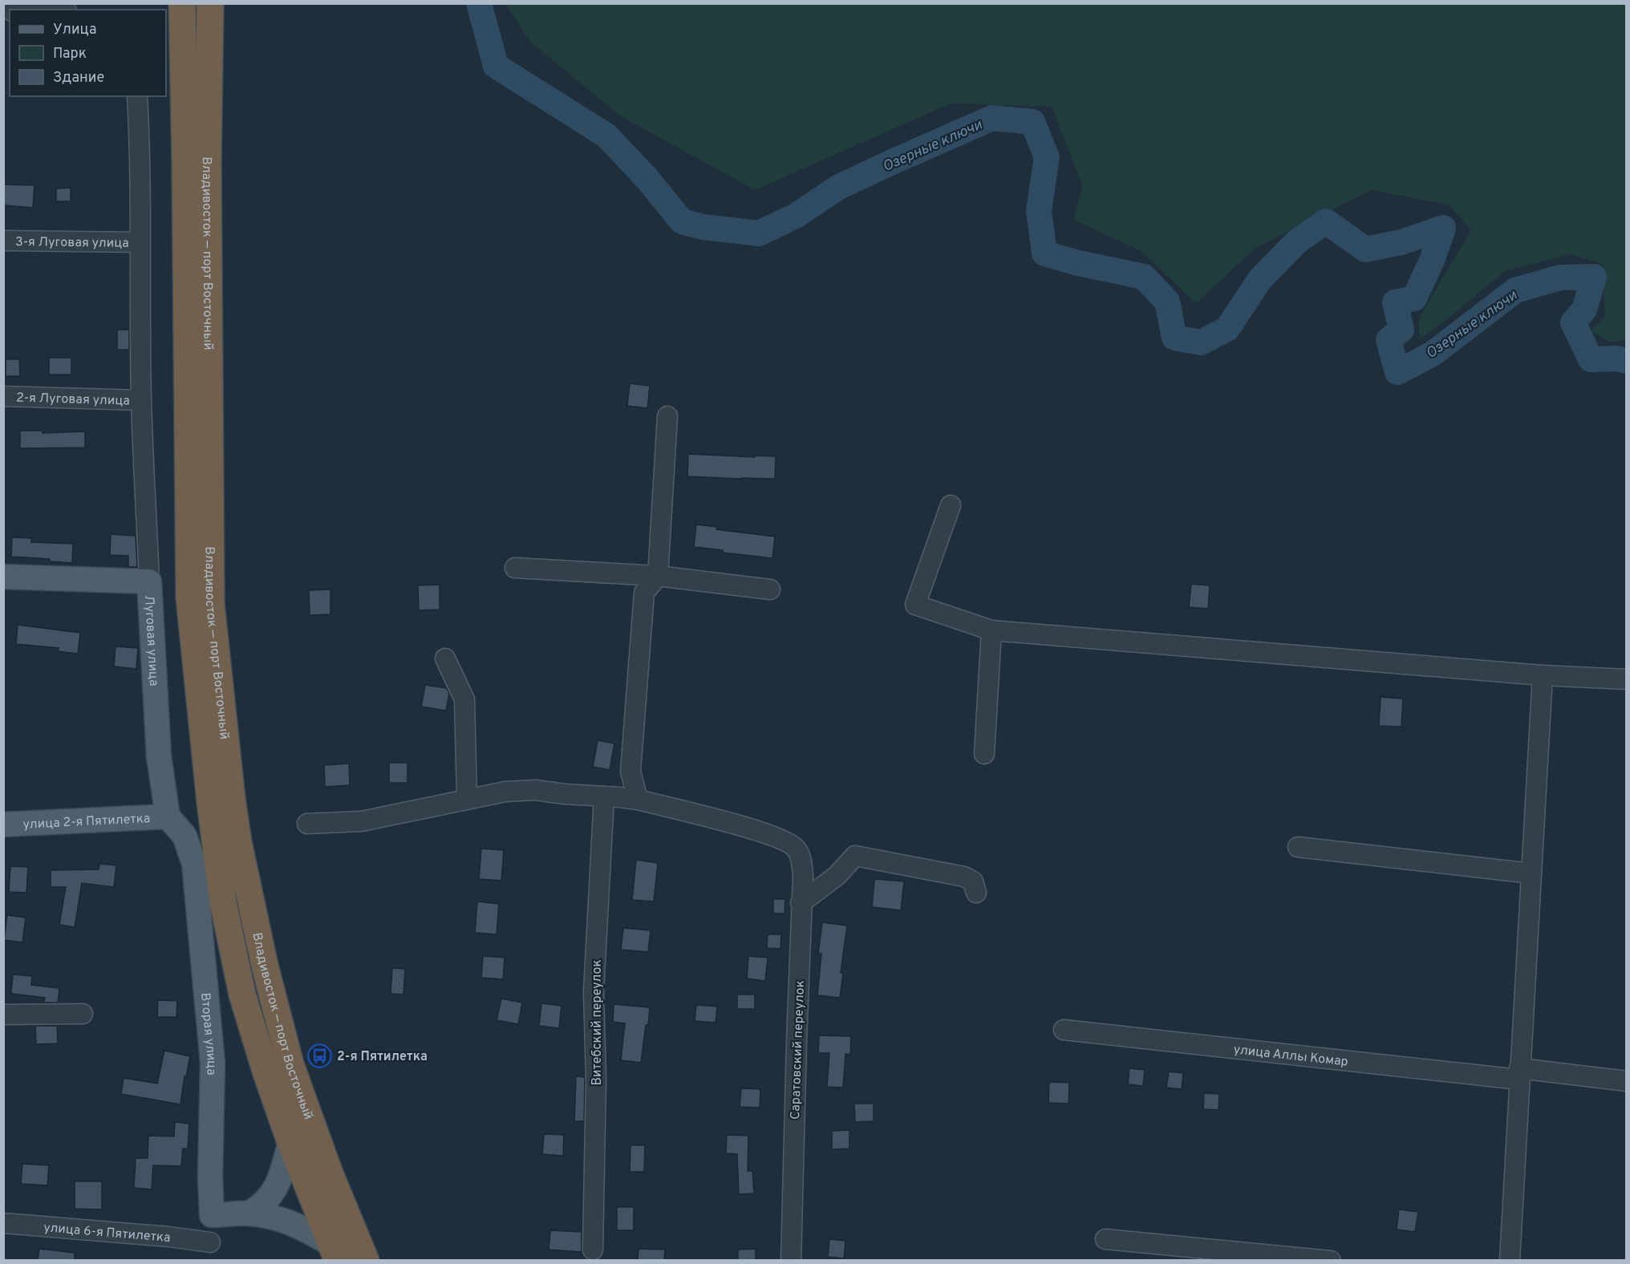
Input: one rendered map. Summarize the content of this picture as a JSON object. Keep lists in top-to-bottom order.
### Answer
{
  "streets": {
    "highway": ["Владивосток — порт Восточный"],
    "main road": ["Луговая улица", "улица 2-я Пятилетка", "Вторая улица"],
    "street": [
      "3-я Луговая улица",
      "2-я Луговая улица",
      "Витебский переулок",
      "Саратовский переулок",
      "улица Аллы Комар",
      "улица 6-я Пятилетка"
    ]
  },
  "crossings": [
    ["Луговая улица", "улица 2-я Пятилетка"],
    ["Луговая улица", "Вторая улица"],
    ["улица 2-я Пятилетка", "Вторая улица"],
    ["Вторая улица", "улица 6-я Пятилетка"]
  ],
  "water": ["Озерные ключи"],
  "places": {
    "bus stop": ["2-я Пятилетка"]
  },
  "legend": ["Улица", "Парк", "Здание"]
}
